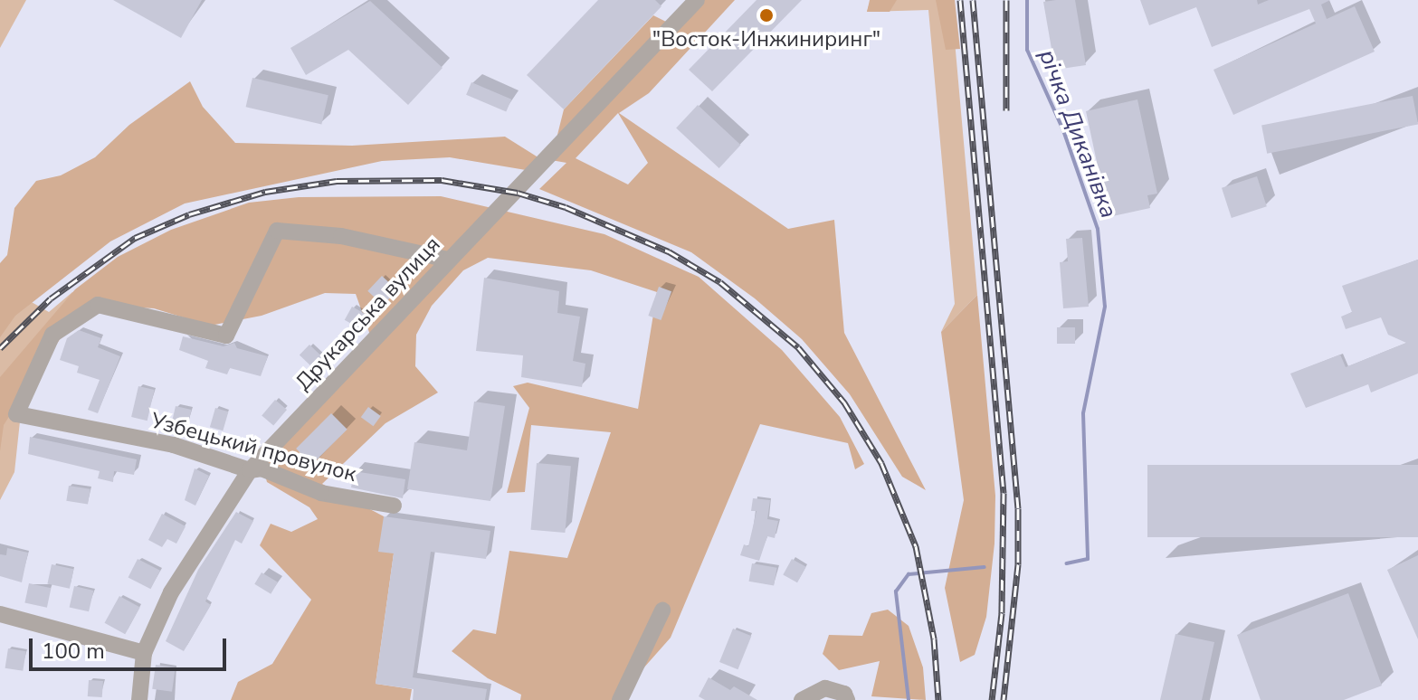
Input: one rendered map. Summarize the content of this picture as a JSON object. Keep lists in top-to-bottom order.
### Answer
{
  "streets": {
    "street": ["Друкарська вулиця", "Узбецький провулок"]
  },
  "crossings": [
    ["Друкарська вулиця", "Узбецький провулок"]
  ],
  "water": ["річка Диканівка"],
  "places": ["\"Восток-Инжиниринг\""],
  "scale_bar": "100 m"
}
